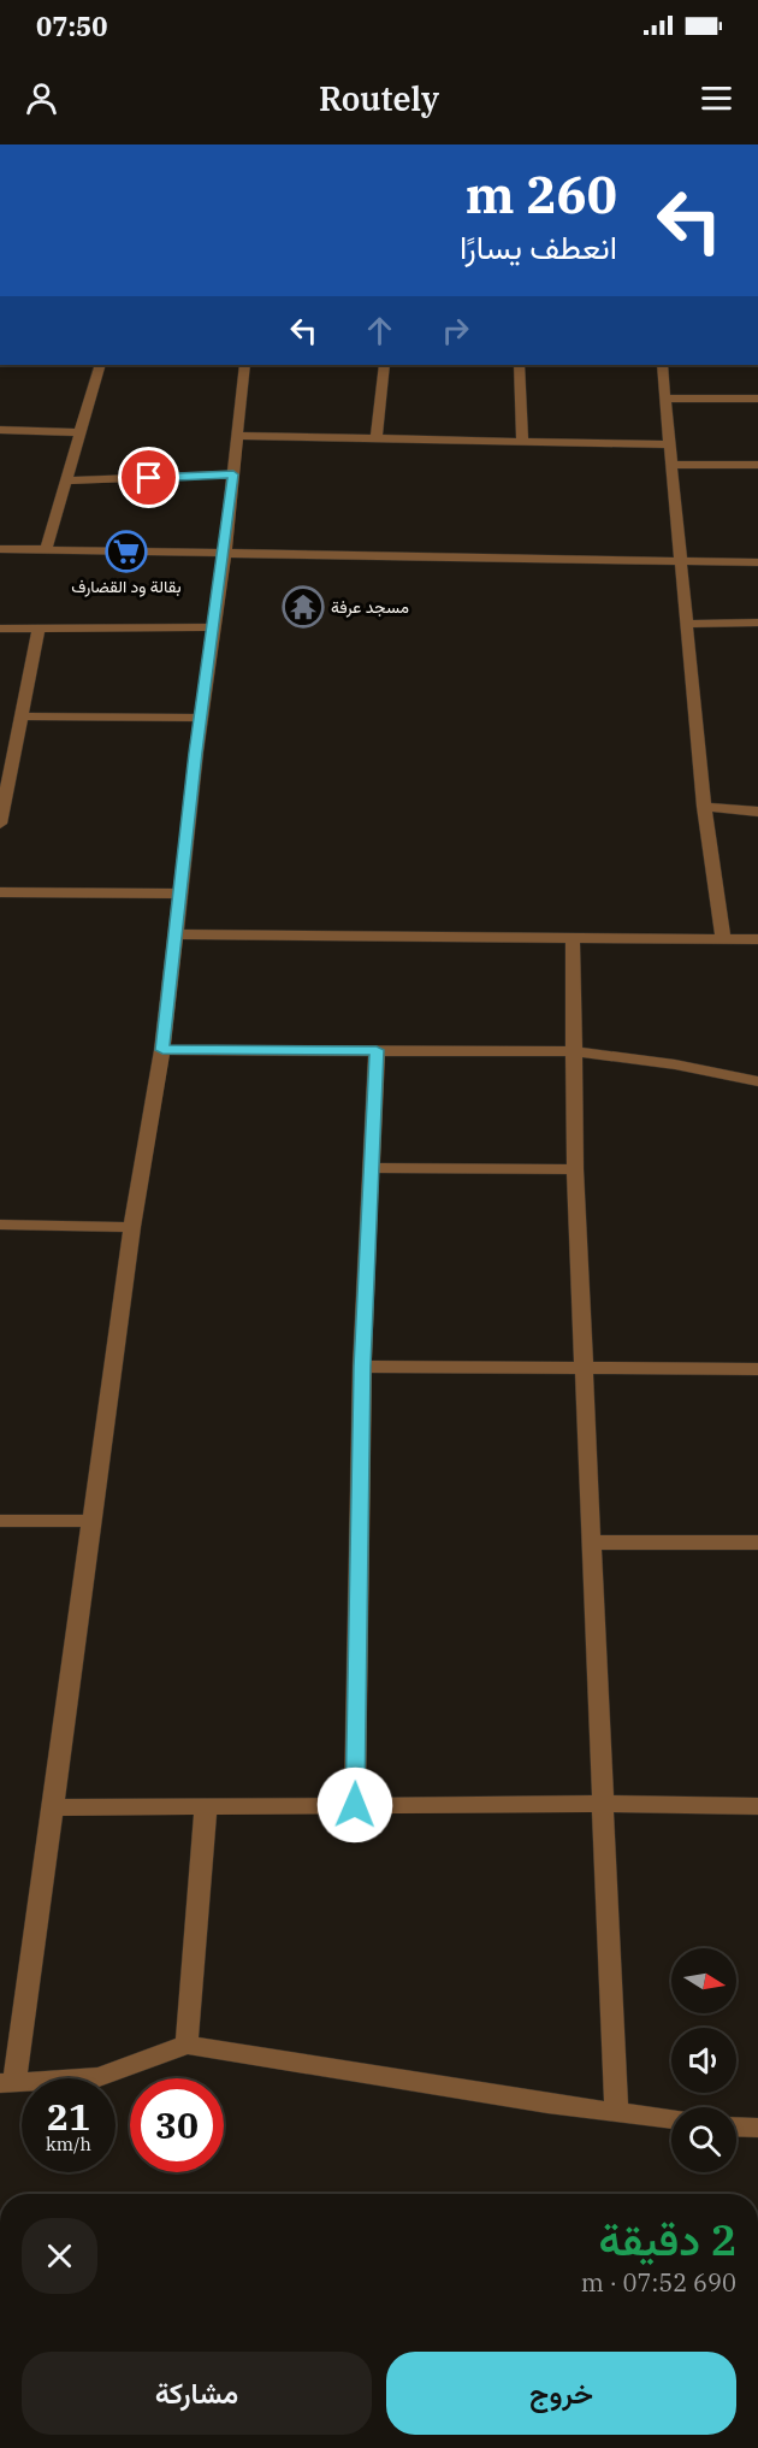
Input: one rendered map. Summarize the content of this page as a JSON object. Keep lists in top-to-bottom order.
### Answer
{
  "places": {
    "supermarket": ["بقالة ود القضارف"],
    "temple": ["مسجد عرفة"]
  },
  "north": "right",
  "page": {
    "status": "07:50",
    "header": "Routely",
    "turn": ["260 m", "انعطف يسارًا"],
    "speed": "21 km/h",
    "limit": "30",
    "heading": ["2 دقيقة", "690 m · 07:52"],
    "buttons": ["خروج", "مشاركة"]
  }
}
